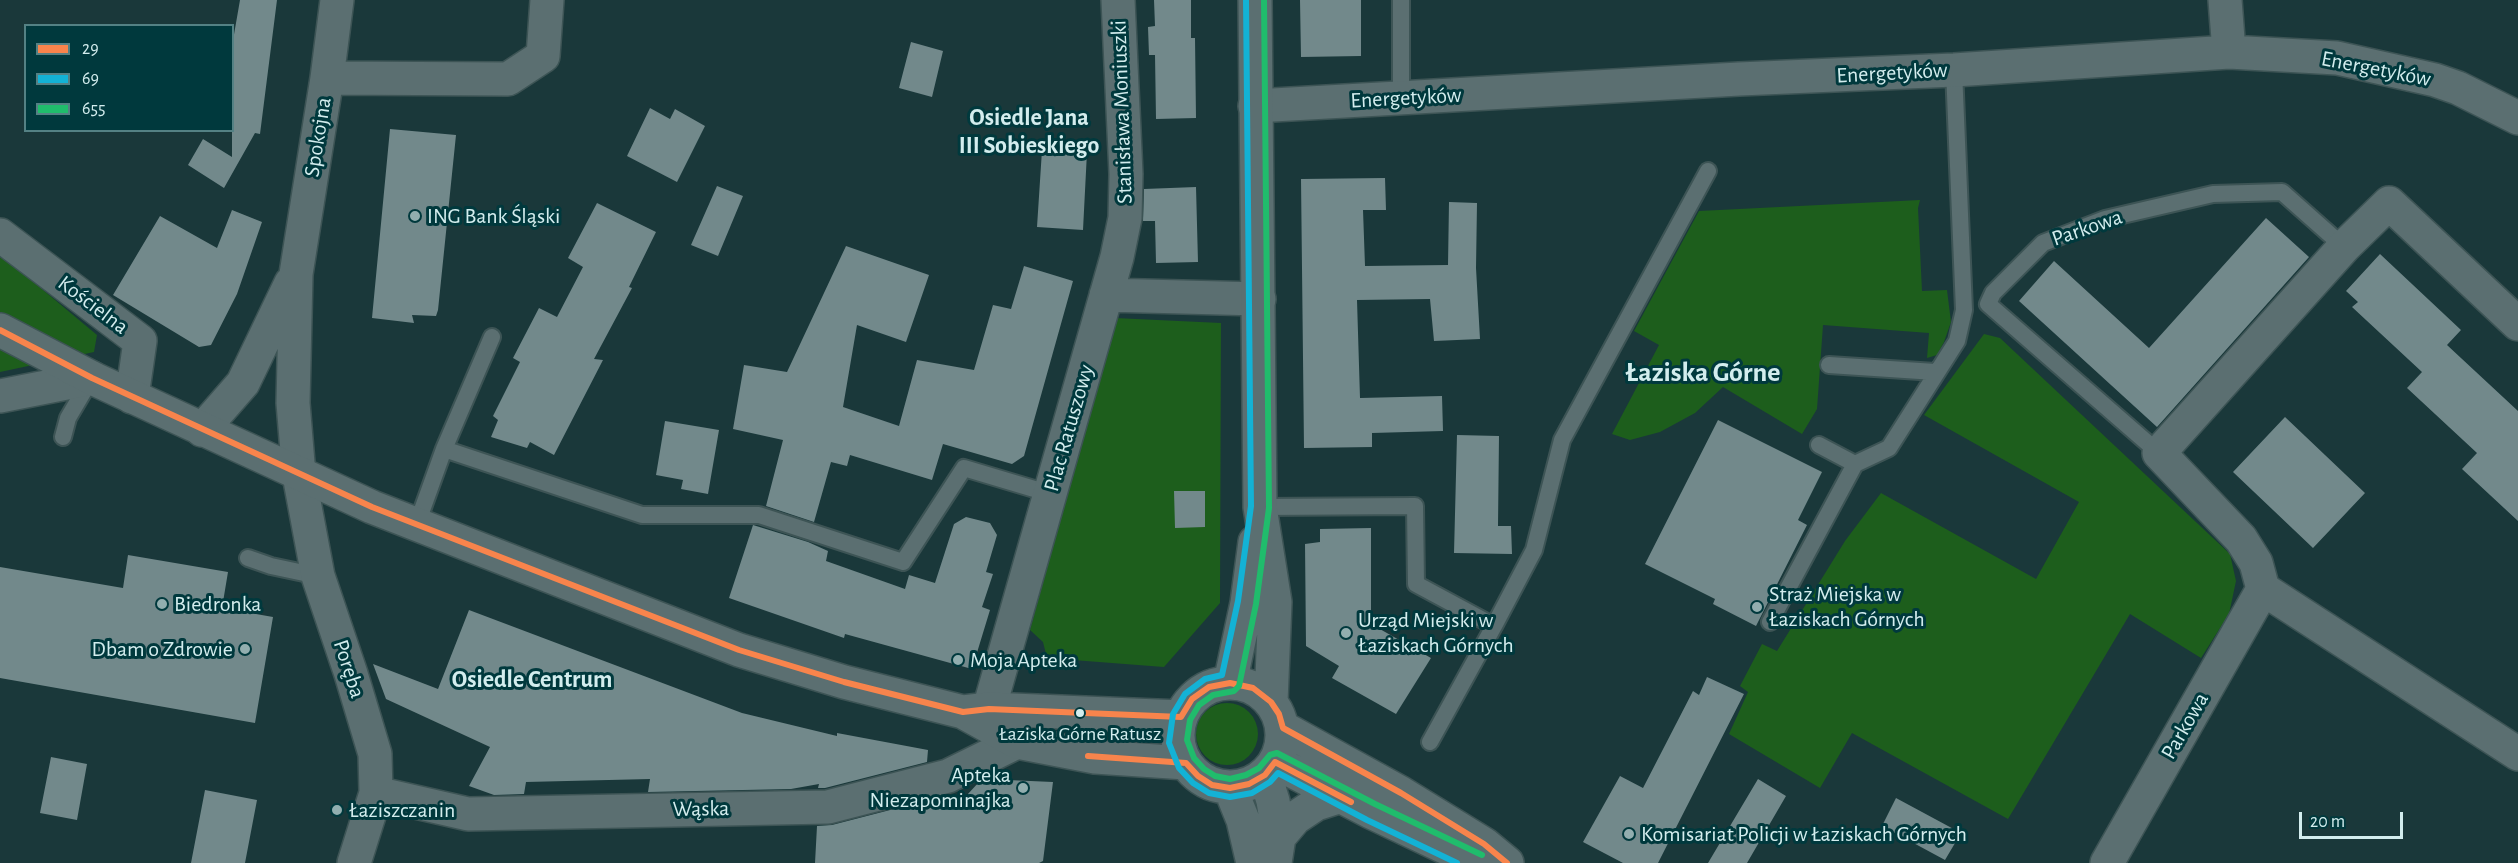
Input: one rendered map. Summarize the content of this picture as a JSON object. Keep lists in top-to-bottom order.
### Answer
{
  "streets": {
    "street": [
      "Energetyków",
      "Stanisława Moniuszki",
      "Spokojna",
      "Parkowa",
      "Kościelna",
      "Plac Ratuszowy",
      "Poręba",
      "Wąska"
    ]
  },
  "crossings": [
    ["Stanisława Moniuszki", "Plac Ratuszowy"],
    ["Spokojna", "Poręba"],
    ["Poręba", "Wąska"]
  ],
  "districts": ["Osiedle Jana III Sobieskiego", "Łaziska Górne", "Osiedle Centrum"],
  "places": [
    "ING Bank Śląski",
    "Biedronka",
    "Straż Miejska w Łaziskach Górnych",
    "Urząd Miejski w Łaziskach Górnych",
    "Dbam o Zdrowie",
    "Moja Apteka",
    "Łaziska Górne Ratusz",
    "Apteka Niezapominajka",
    "Łaziszczanin",
    "Komisariat Policji w Łaziskach Górnych"
  ],
  "lines": ["transit line 69", "transit line 655", "transit line 29"],
  "legend": ["29", "69", "655"],
  "scale_bar": "20 m"
}
